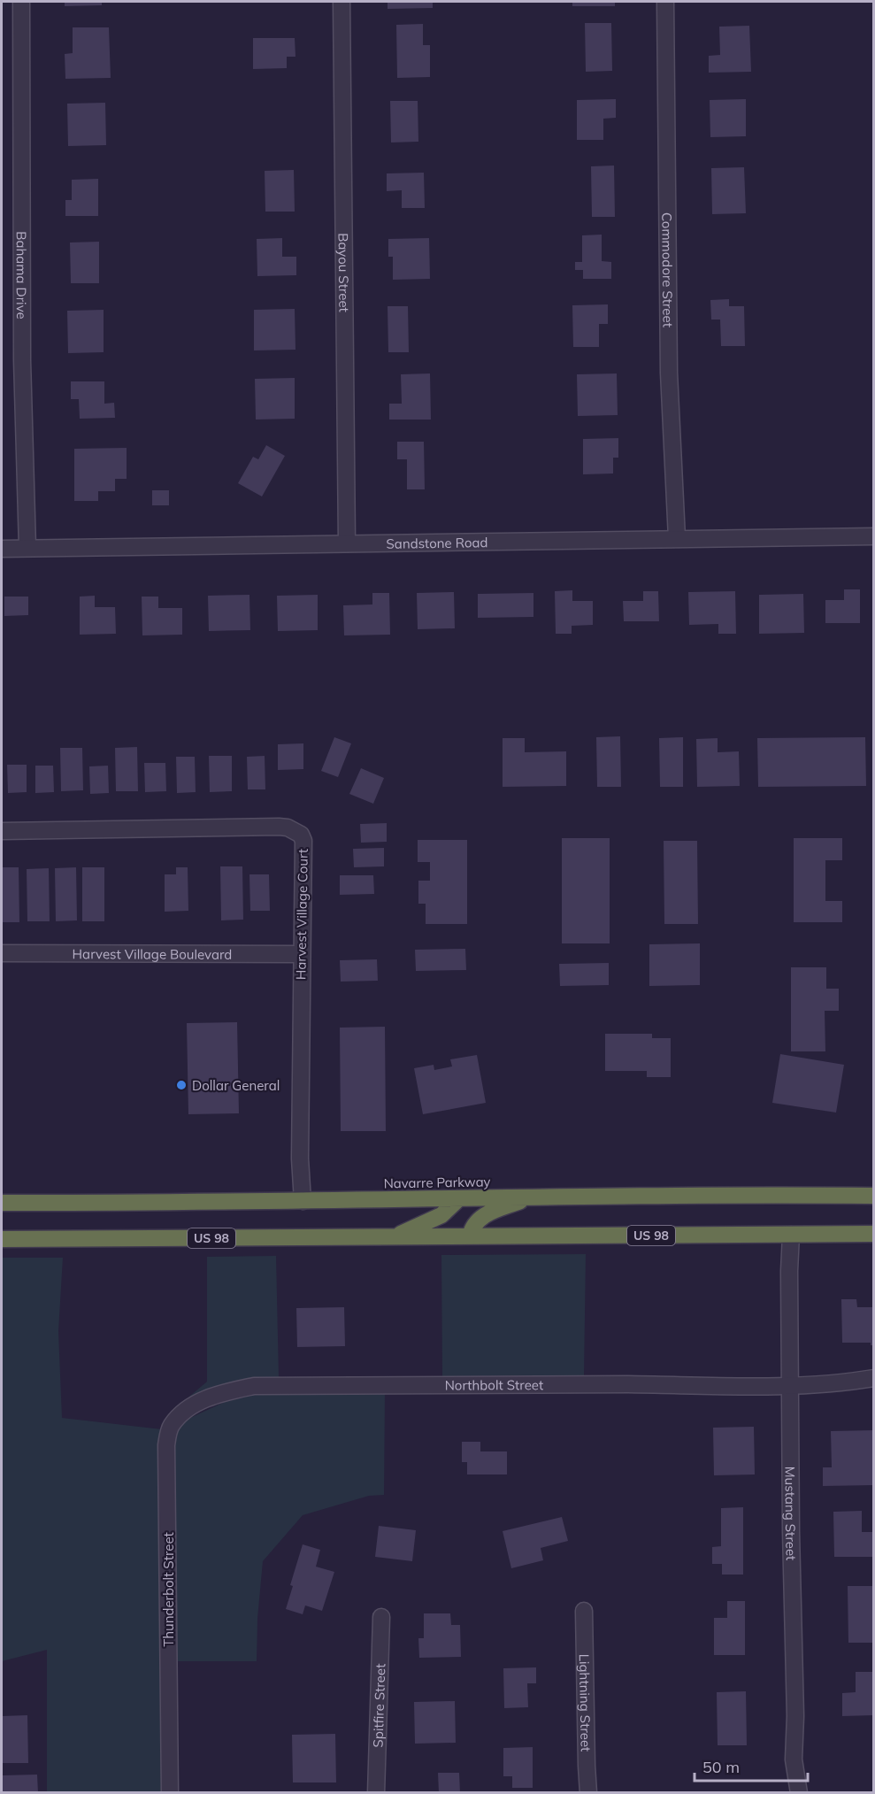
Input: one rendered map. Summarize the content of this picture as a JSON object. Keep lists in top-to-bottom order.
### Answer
{
  "streets": {
    "highway": ["Navarre Parkway", "US 98"],
    "street": [
      "Commodore Street",
      "Bayou Street",
      "Bahama Drive",
      "Sandstone Road",
      "Harvest Village Court",
      "Harvest Village Boulevard",
      "Northbolt Street",
      "Mustang Street",
      "Thunderbolt Street",
      "Lightning Street",
      "Spitfire Street"
    ]
  },
  "crossings": [
    ["Commodore Street", "Sandstone Road"],
    ["Bayou Street", "Sandstone Road"],
    ["Bahama Drive", "Sandstone Road"],
    ["Harvest Village Court", "Harvest Village Boulevard"],
    ["Harvest Village Court", "Navarre Parkway"],
    ["US 98", "Mustang Street"],
    ["Northbolt Street", "Mustang Street"],
    ["Northbolt Street", "Thunderbolt Street"]
  ],
  "places": ["Dollar General"],
  "scale_bar": "50 m"
}
